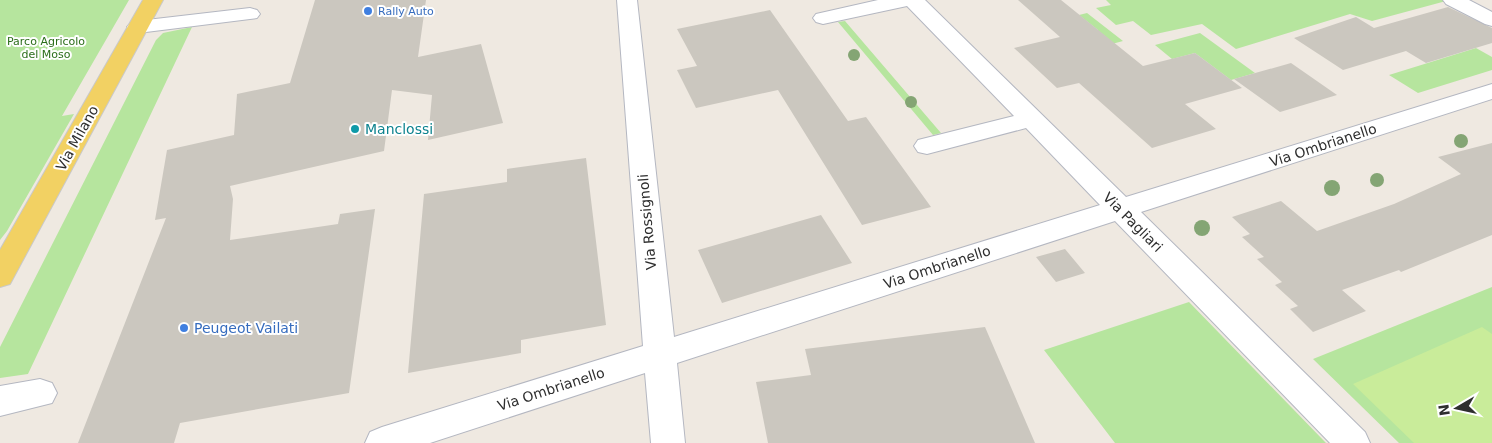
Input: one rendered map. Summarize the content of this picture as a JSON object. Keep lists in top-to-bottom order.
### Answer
{
  "streets": {
    "main road": ["Via Milano"],
    "street": ["Via Ombrianello", "Via Rossignoli", "Via Pagliari"]
  },
  "crossings": [
    ["Via Ombrianello", "Via Rossignoli"],
    ["Via Ombrianello", "Via Pagliari"]
  ],
  "parks": ["Parco Agricolo del Moso"],
  "places": ["Rally Auto", "Manclossi", "Peugeot Vailati"],
  "north": "left"
}
